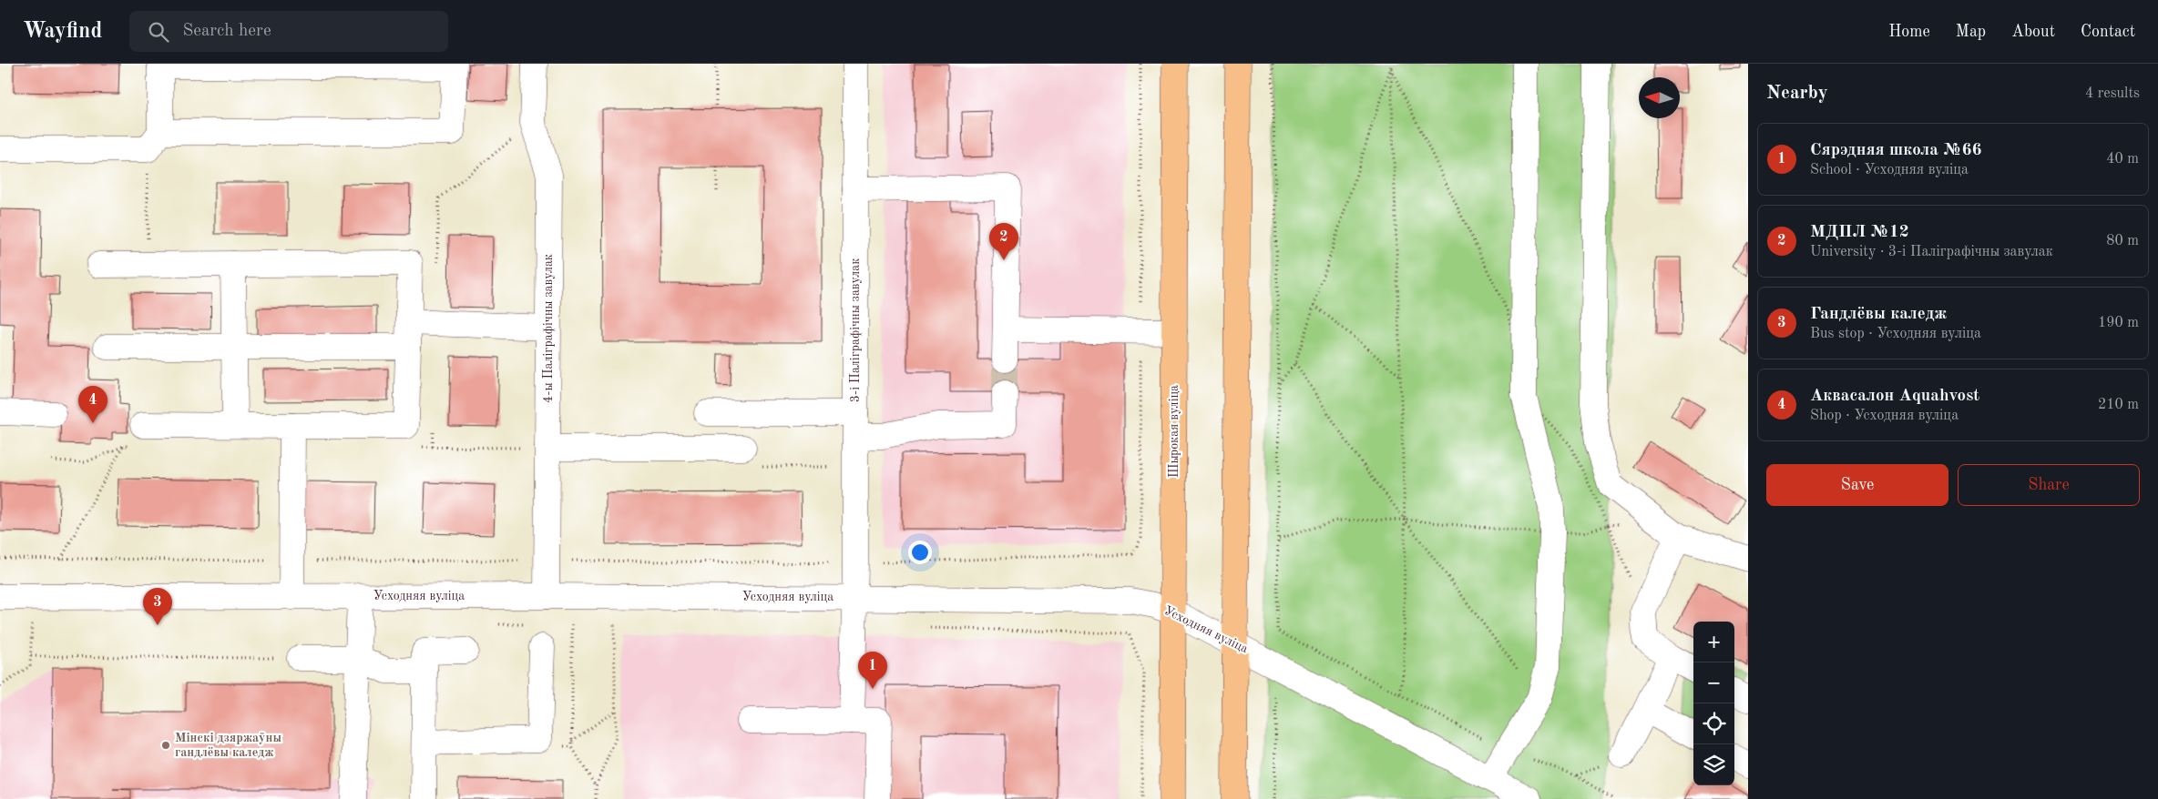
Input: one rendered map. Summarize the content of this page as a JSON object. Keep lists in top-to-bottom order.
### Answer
{
  "streets": {
    "main road": ["Шырокая вуліца"],
    "street": ["4-ы Паліграфічны завулак", "3-і Паліграфічны завулак", "Усходняя вуліца"]
  },
  "crossings": [
    ["4-ы Паліграфічны завулак", "Усходняя вуліца"],
    ["3-і Паліграфічны завулак", "Усходняя вуліца"],
    ["Шырокая вуліца", "Усходняя вуліца"]
  ],
  "places": ["Мінскі дзяржаўны гандлёвы каледж"],
  "north": "left",
  "page": {
    "header": "Wayfind",
    "search": "Search here",
    "nav": [
      "Home",
      "Map",
      "About",
      "Contact"
    ],
    "heading": ["Nearby", "4 results"],
    "list": [
      {
        "mark": "1",
        "name": "Сярэдняя школа №66",
        "note": "School · Усходняя вуліца",
        "value": "40 m"
      },
      {
        "mark": "2",
        "name": "МДПЛ №12",
        "note": "University · 3-і Паліграфічны завулак",
        "value": "80 m"
      },
      {
        "mark": "3",
        "name": "Гандлёвы каледж",
        "note": "Bus stop · Усходняя вуліца",
        "value": "190 m"
      },
      {
        "mark": "4",
        "name": "Аквасалон Aquahvost",
        "note": "Shop · Усходняя вуліца",
        "value": "210 m"
      }
    ],
    "pins": [
      "2",
      "4",
      "3",
      "1"
    ],
    "buttons": ["Save", "Share"],
    "map_buttons": ["+", "−"]
  }
}
